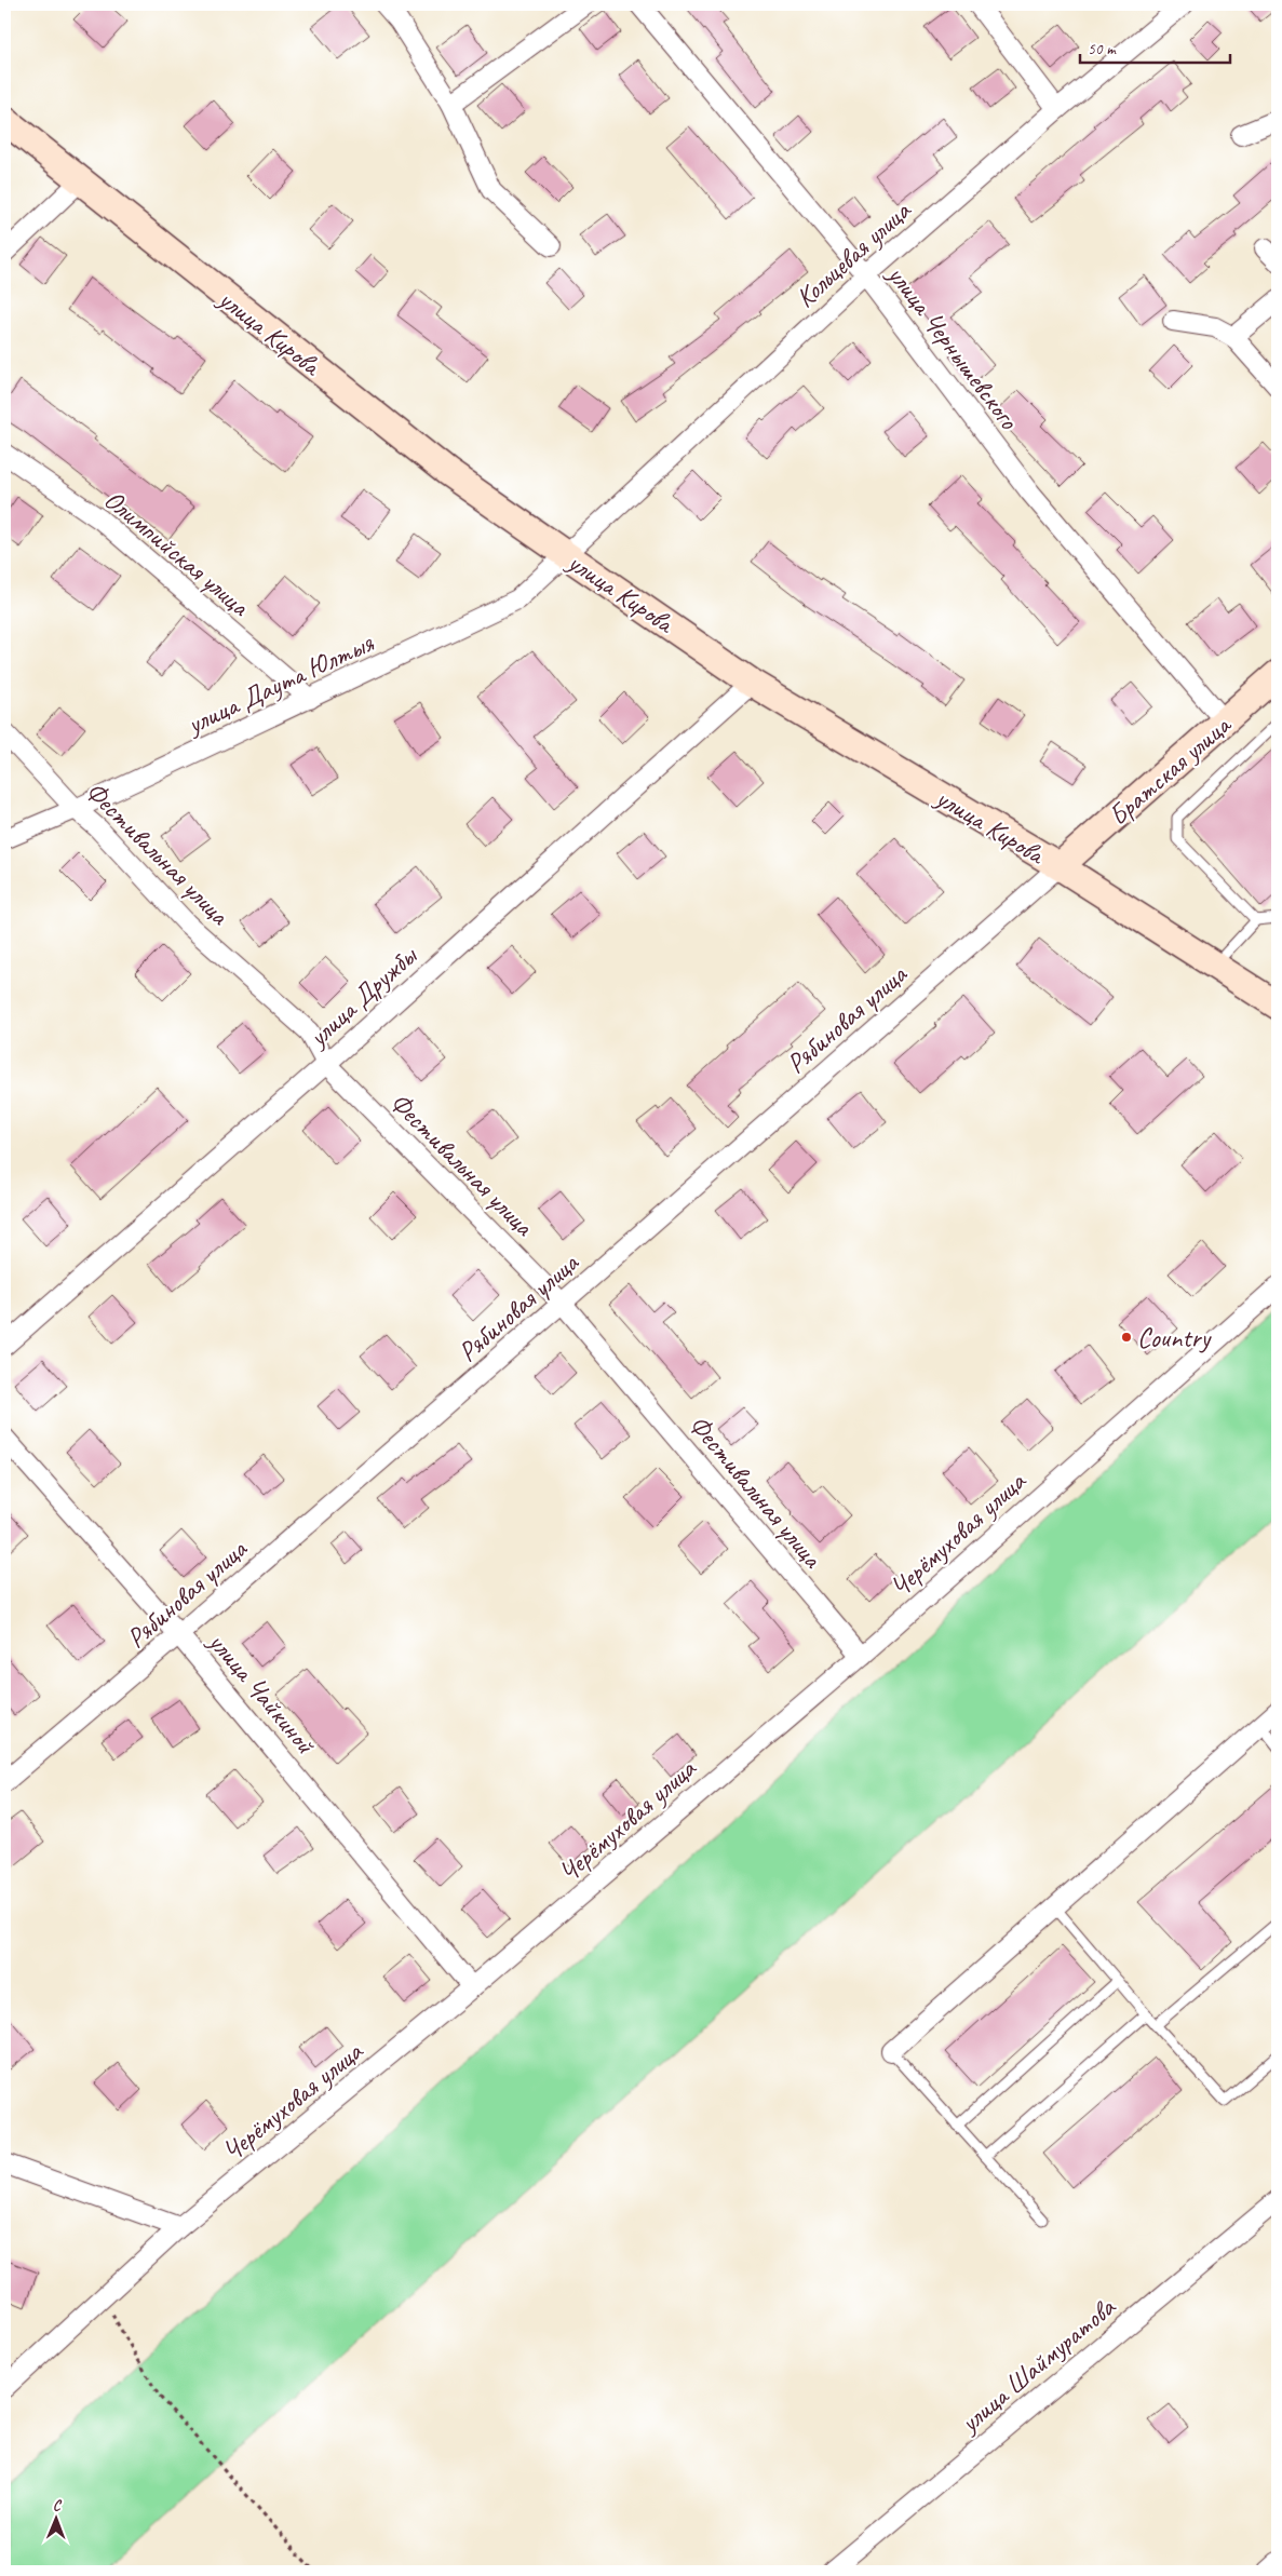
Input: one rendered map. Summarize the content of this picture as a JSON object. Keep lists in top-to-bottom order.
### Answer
{
  "streets": {
    "main road": ["улица Кирова", "Братская улица"],
    "street": [
      "Кольцевая улица",
      "улица Чернышевского",
      "Олимпийская улица",
      "улица Даута Юлтыя",
      "Фестивальная улица",
      "улица Дружбы",
      "Рябиновая улица",
      "Черёмуховая улица",
      "улица Чайкиной",
      "улица Шаймуратова"
    ]
  },
  "crossings": [
    ["Кольцевая улица", "улица Кирова"],
    ["Кольцевая улица", "улица Чернышевского"],
    ["Кольцевая улица", "улица Даута Юлтыя"],
    ["улица Кирова", "улица Даута Юлтыя"],
    ["улица Кирова", "Братская улица"],
    ["улица Кирова", "улица Дружбы"],
    ["улица Кирова", "Рябиновая улица"],
    ["улица Чернышевского", "Братская улица"],
    ["Олимпийская улица", "улица Даута Юлтыя"],
    ["улица Даута Юлтыя", "Фестивальная улица"],
    ["Братская улица", "Рябиновая улица"],
    ["Фестивальная улица", "улица Дружбы"],
    ["Фестивальная улица", "Рябиновая улица"],
    ["Фестивальная улица", "Черёмуховая улица"],
    ["Рябиновая улица", "улица Чайкиной"],
    ["Черёмуховая улица", "улица Чайкиной"]
  ],
  "places": ["Country"],
  "scale_bar": "50 m",
  "north": "top"
}
